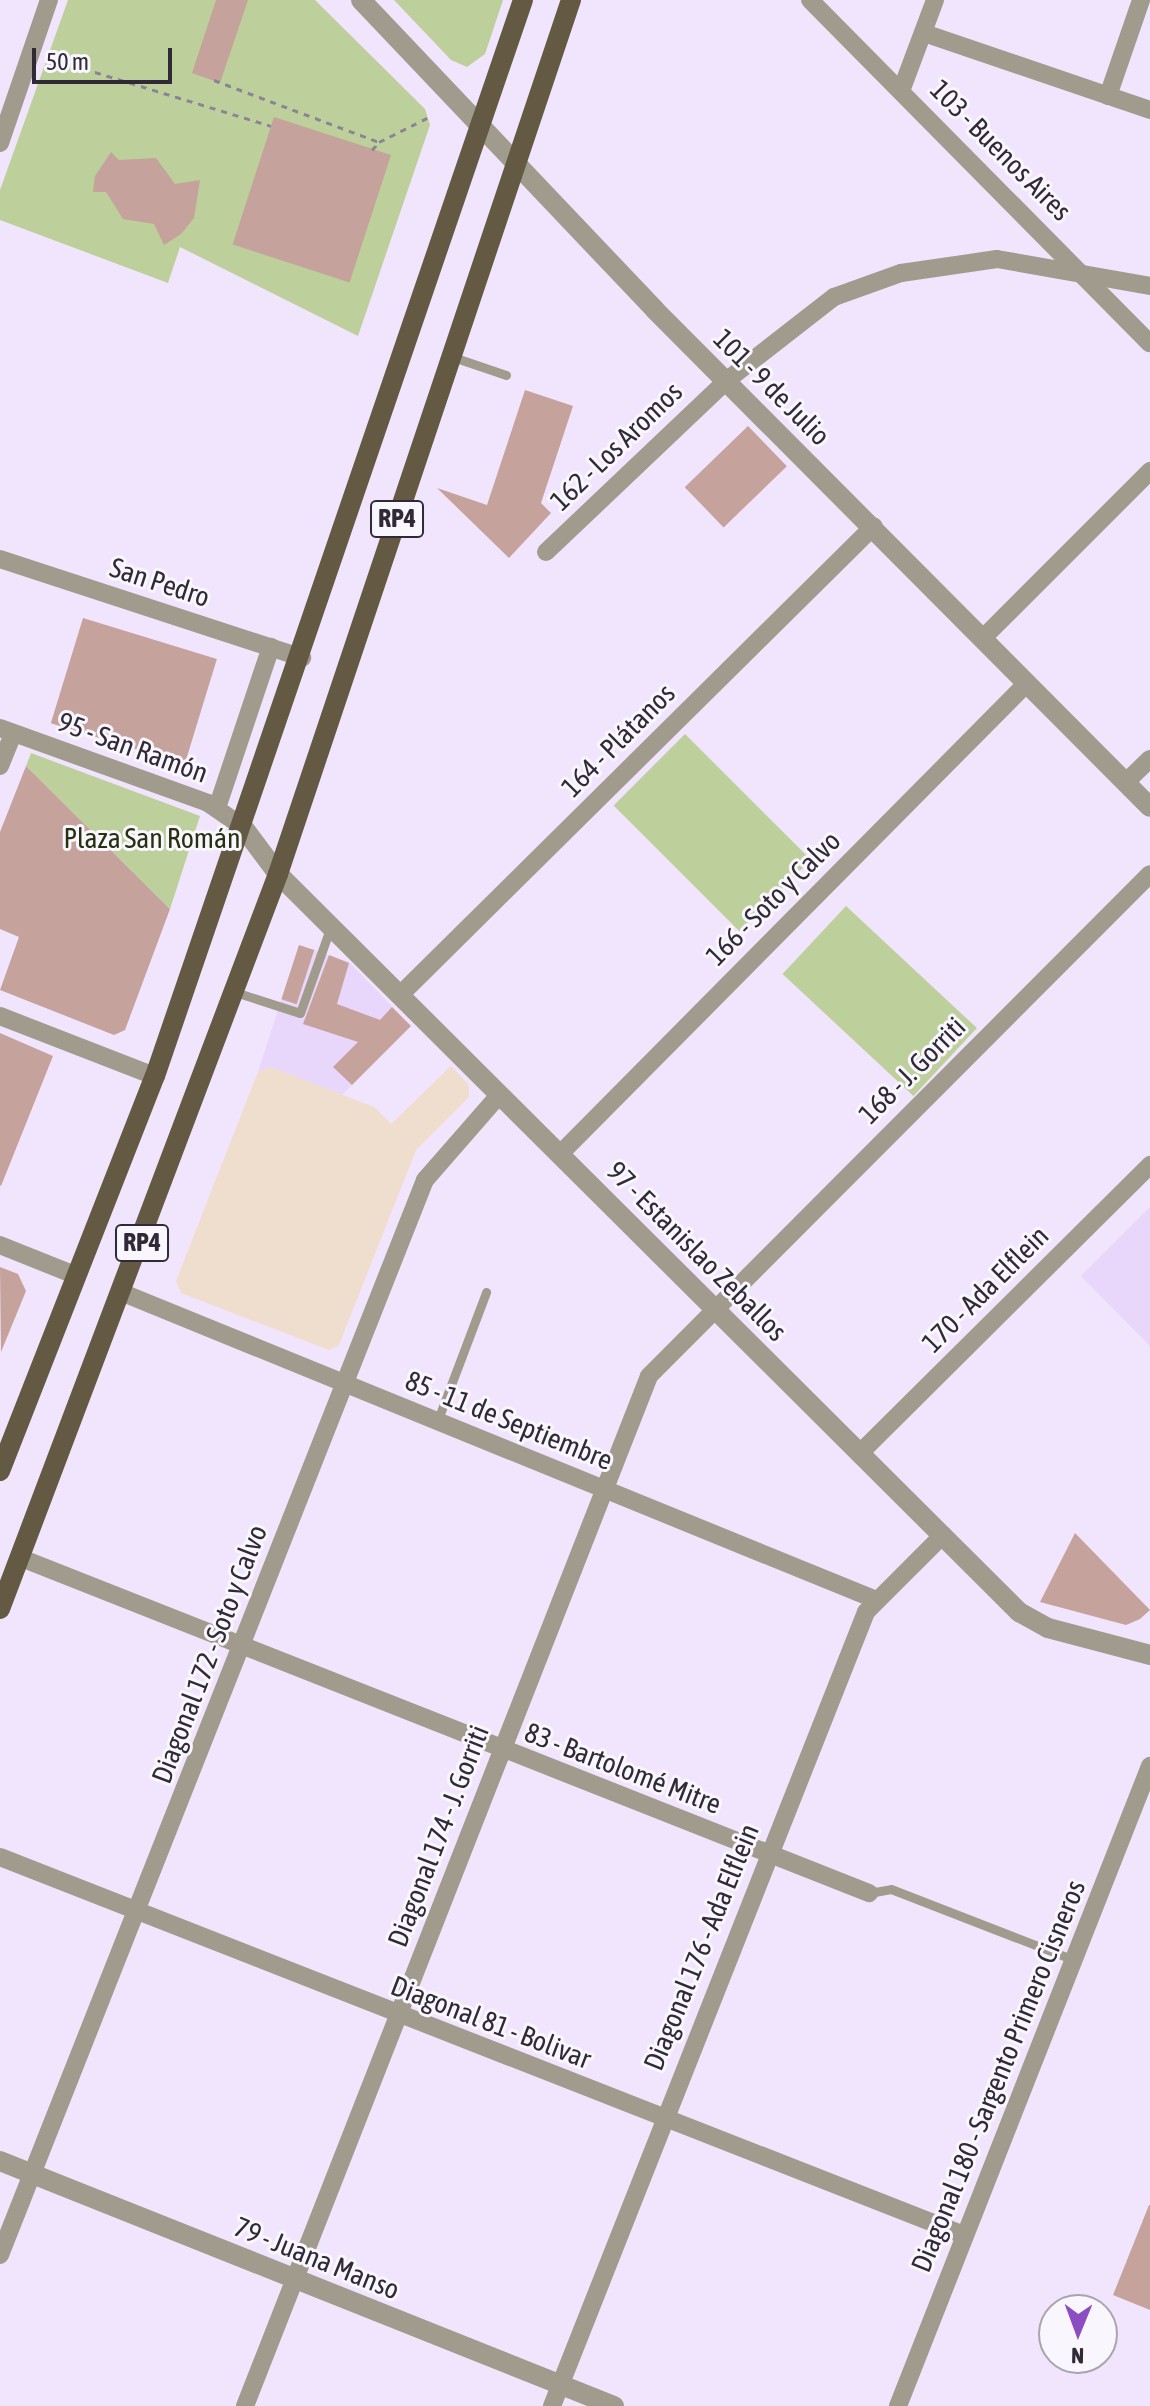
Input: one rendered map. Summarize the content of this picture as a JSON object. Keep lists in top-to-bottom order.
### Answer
{
  "streets": {
    "main road": ["RP4"],
    "street": [
      "103 - Buenos Aires",
      "101 - 9 de Julio",
      "162 - Los Aromos",
      "San Pedro",
      "164 - Plátanos",
      "95 - San Ramón",
      "166 - Soto y Calvo",
      "168 - J. Gorriti",
      "97 - Estanislao Zeballos",
      "170 - Ada Elflein",
      "85 - 11 de Septiembre",
      "Diagonal 172 - Soto y Calvo",
      "83 - Bartolomé Mitre",
      "Diagonal 174 - J. Gorriti",
      "Diagonal 176 - Ada Elflein",
      "Diagonal 81 - Bolivar",
      "Diagonal 180 - Sargento Primero Cisneros",
      "79 - Juana Manso"
    ]
  },
  "crossings": [
    ["103 - Buenos Aires", "162 - Los Aromos"],
    ["101 - 9 de Julio", "162 - Los Aromos"],
    ["101 - 9 de Julio", "RP4"],
    ["101 - 9 de Julio", "164 - Plátanos"],
    ["101 - 9 de Julio", "166 - Soto y Calvo"],
    ["RP4", "San Pedro"],
    ["RP4", "95 - San Ramón"],
    ["RP4", "97 - Estanislao Zeballos"],
    ["RP4", "85 - 11 de Septiembre"],
    ["RP4", "83 - Bartolomé Mitre"],
    ["164 - Plátanos", "97 - Estanislao Zeballos"],
    ["95 - San Ramón", "97 - Estanislao Zeballos"],
    ["166 - Soto y Calvo", "97 - Estanislao Zeballos"],
    ["168 - J. Gorriti", "97 - Estanislao Zeballos"],
    ["168 - J. Gorriti", "Diagonal 174 - J. Gorriti"],
    ["97 - Estanislao Zeballos", "170 - Ada Elflein"],
    ["97 - Estanislao Zeballos", "Diagonal 172 - Soto y Calvo"],
    ["97 - Estanislao Zeballos", "Diagonal 174 - J. Gorriti"],
    ["97 - Estanislao Zeballos", "Diagonal 176 - Ada Elflein"],
    ["85 - 11 de Septiembre", "Diagonal 172 - Soto y Calvo"],
    ["85 - 11 de Septiembre", "Diagonal 174 - J. Gorriti"],
    ["85 - 11 de Septiembre", "Diagonal 176 - Ada Elflein"],
    ["Diagonal 172 - Soto y Calvo", "83 - Bartolomé Mitre"],
    ["Diagonal 172 - Soto y Calvo", "Diagonal 81 - Bolivar"],
    ["Diagonal 172 - Soto y Calvo", "79 - Juana Manso"],
    ["83 - Bartolomé Mitre", "Diagonal 174 - J. Gorriti"],
    ["83 - Bartolomé Mitre", "Diagonal 176 - Ada Elflein"],
    ["83 - Bartolomé Mitre", "Diagonal 180 - Sargento Primero Cisneros"],
    ["Diagonal 174 - J. Gorriti", "Diagonal 81 - Bolivar"],
    ["Diagonal 174 - J. Gorriti", "79 - Juana Manso"],
    ["Diagonal 176 - Ada Elflein", "Diagonal 81 - Bolivar"],
    ["Diagonal 176 - Ada Elflein", "79 - Juana Manso"],
    ["Diagonal 81 - Bolivar", "Diagonal 180 - Sargento Primero Cisneros"]
  ],
  "parks": ["Plaza San Román"],
  "scale_bar": "50 m",
  "north": "bottom"
}
